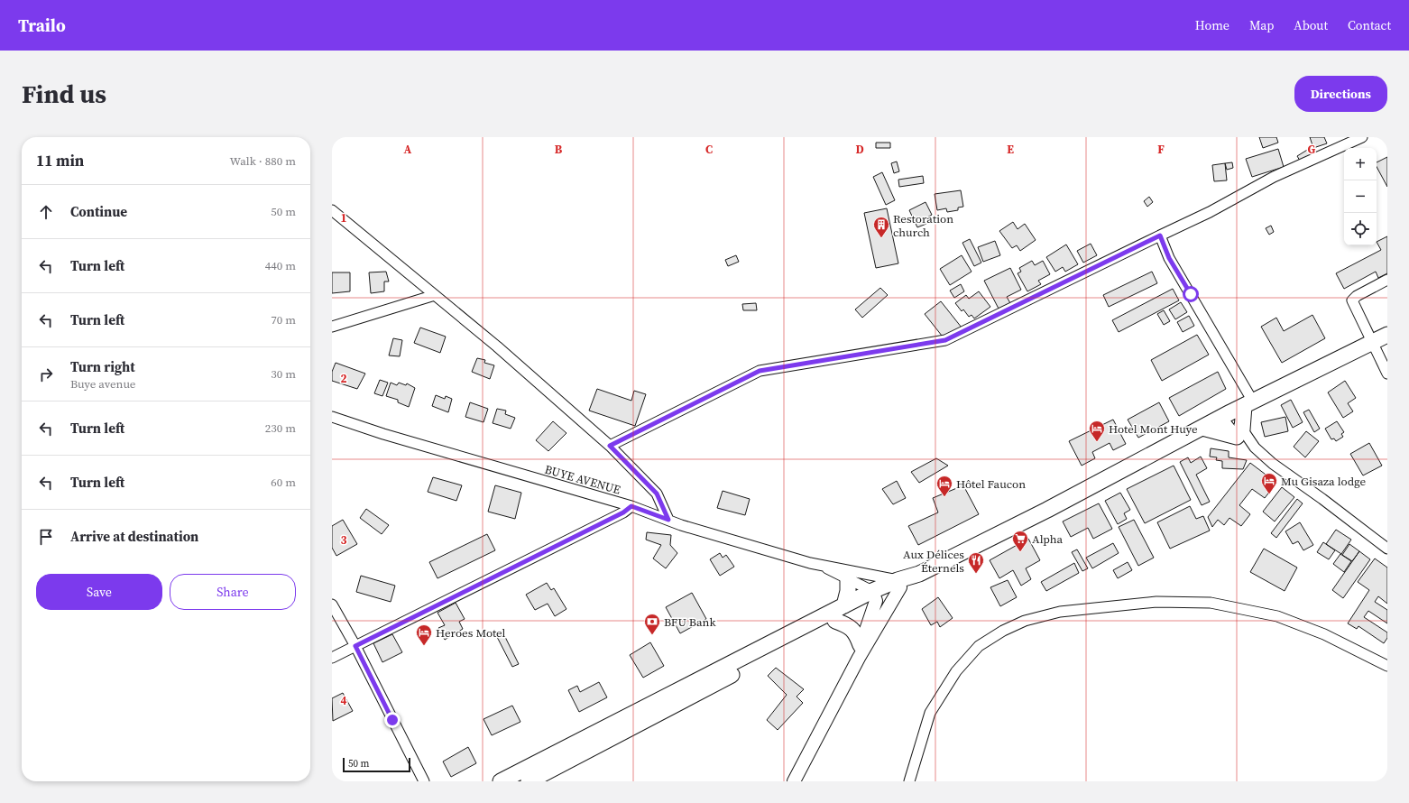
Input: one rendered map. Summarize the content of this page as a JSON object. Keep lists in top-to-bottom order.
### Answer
{
  "streets": {
    "street": ["BUYE AVENUE"]
  },
  "places": {
    "building": ["Restoration church"],
    "hotel": [
      "Hotel Mont Huye",
      "Mu Gisaza lodge",
      "Hôtel Faucon",
      "Heroes Motel"
    ],
    "supermarket": ["Alpha"],
    "restaurant": ["Aux Délices Éternels"],
    "bank": ["BFU Bank"]
  },
  "scale_bar": "50 m",
  "page": {
    "header": "Trailo",
    "nav": [
      "Home",
      "Map",
      "About",
      "Contact"
    ],
    "buttons": [
      "Directions",
      ["Save", "Share"]
    ],
    "title": "Find us",
    "heading": ["11 min", "Walk · 880 m"],
    "map_buttons": ["+", "−"],
    "list": [
      ["Continue", "50 m"],
      ["Turn left", "440 m"],
      ["Turn left", "70 m"],
      ["Turn right", "Buye avenue", "30 m"],
      ["Turn left", "230 m"],
      ["Turn left", "60 m"],
      "Arrive at destination"
    ],
    "scale": "50 m"
  },
  "grid": {
    "columns": [
      "A",
      "B",
      "C",
      "D",
      "E",
      "F",
      "G"
    ],
    "rows": [
      "1",
      "2",
      "3",
      "4"
    ]
  }
}
